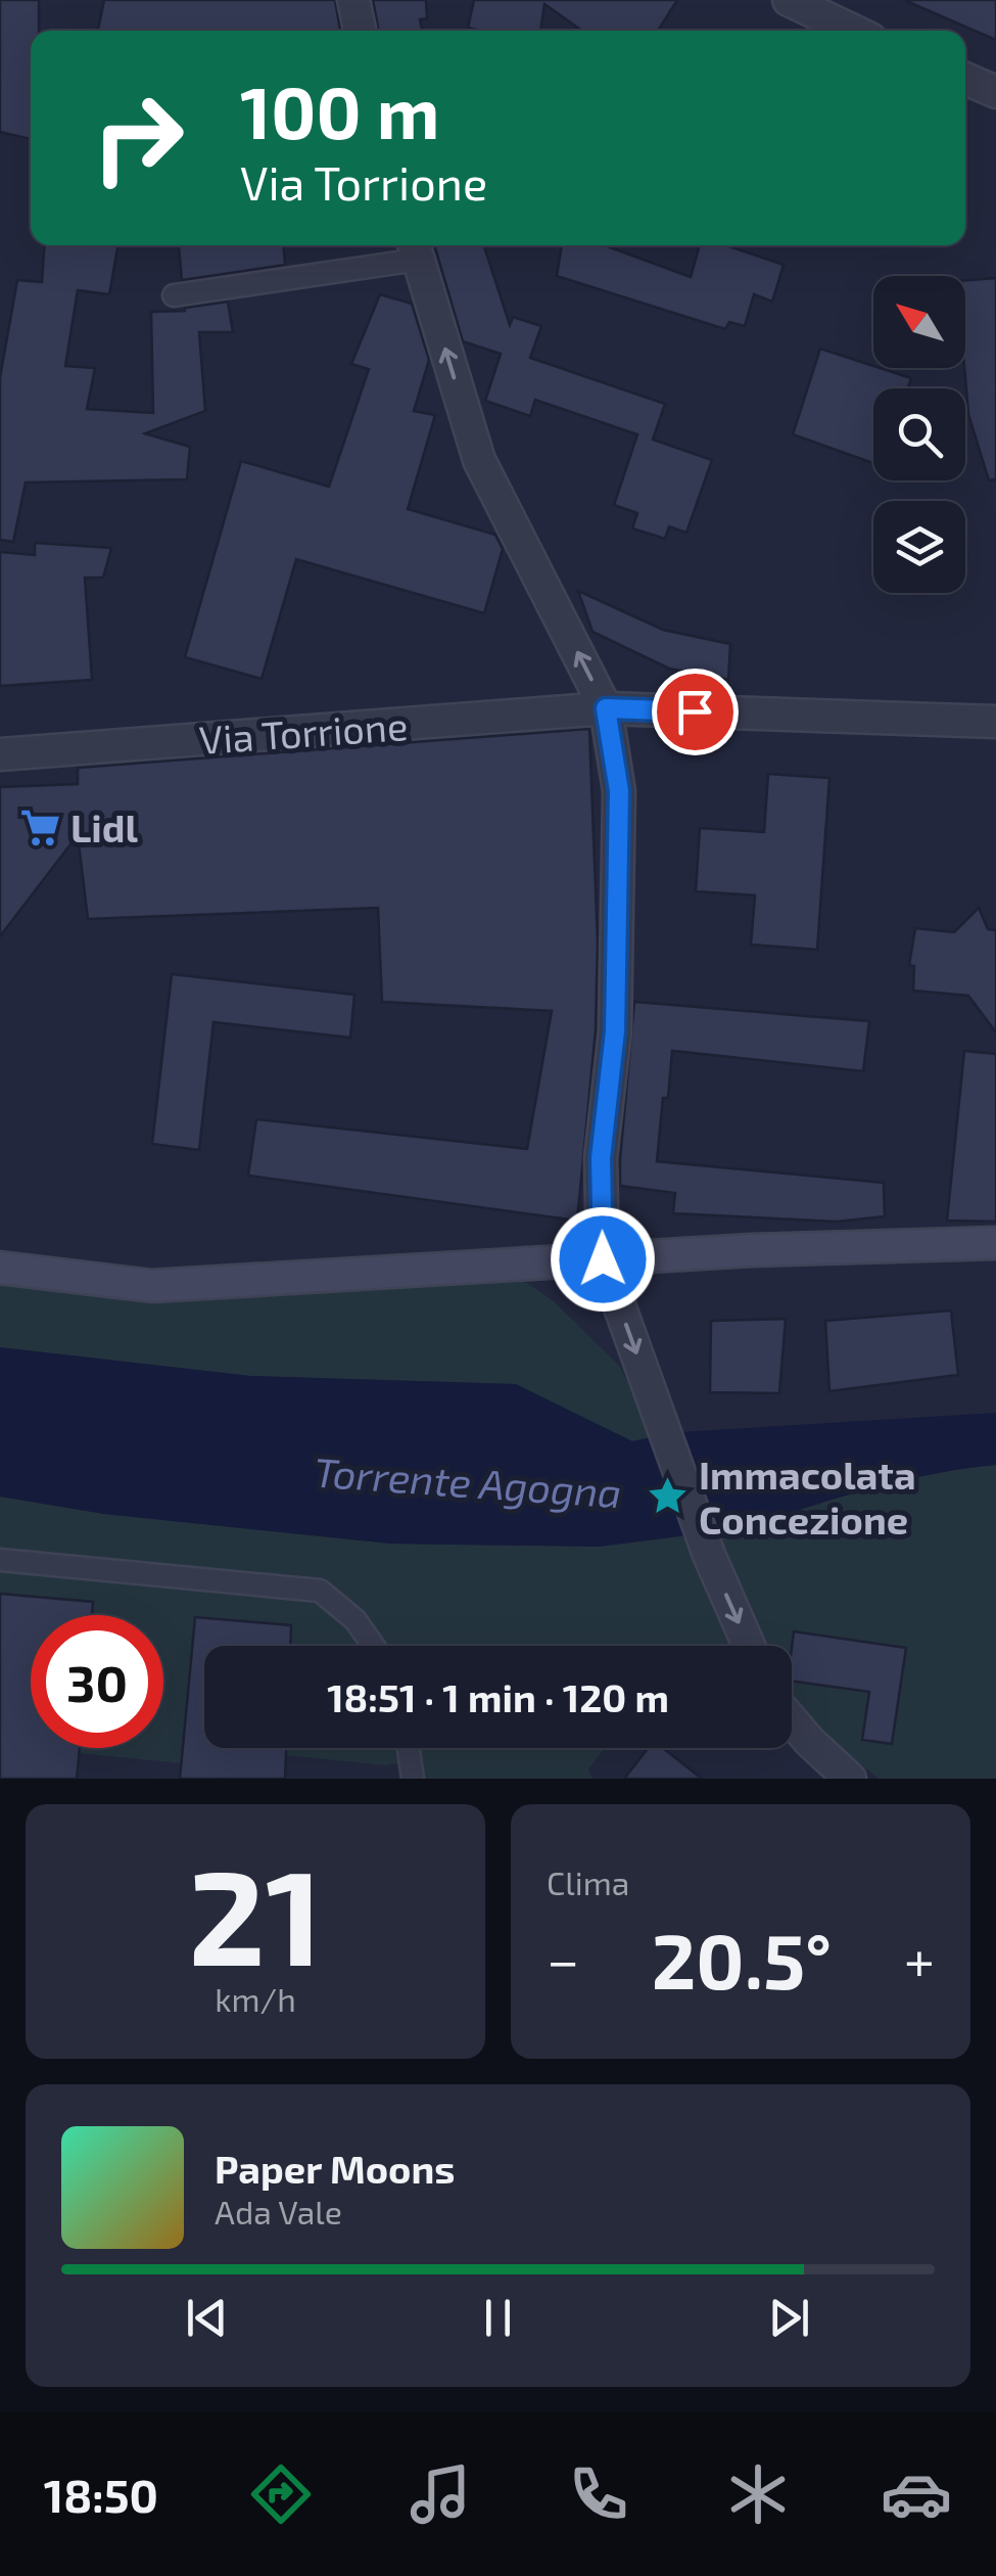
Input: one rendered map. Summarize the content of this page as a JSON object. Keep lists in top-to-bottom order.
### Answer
{
  "streets": {
    "street": ["Via Torrione"]
  },
  "water": ["Torrente Agogna"],
  "places": {
    "supermarket": ["Lidl"],
    "place": ["Immacolata Concezione"]
  },
  "north": "top left",
  "page": {
    "turn": ["100 m", "Via Torrione"],
    "limit": "30",
    "trip": "18:51 · 1 min · 120 m",
    "tile": [
      ["21", "km/h"],
      "Clima"
    ],
    "heat": ["−", "20.5°", "+"],
    "song": ["Paper Moons", "Ada Vale"],
    "tabs": "18:50"
  }
}
